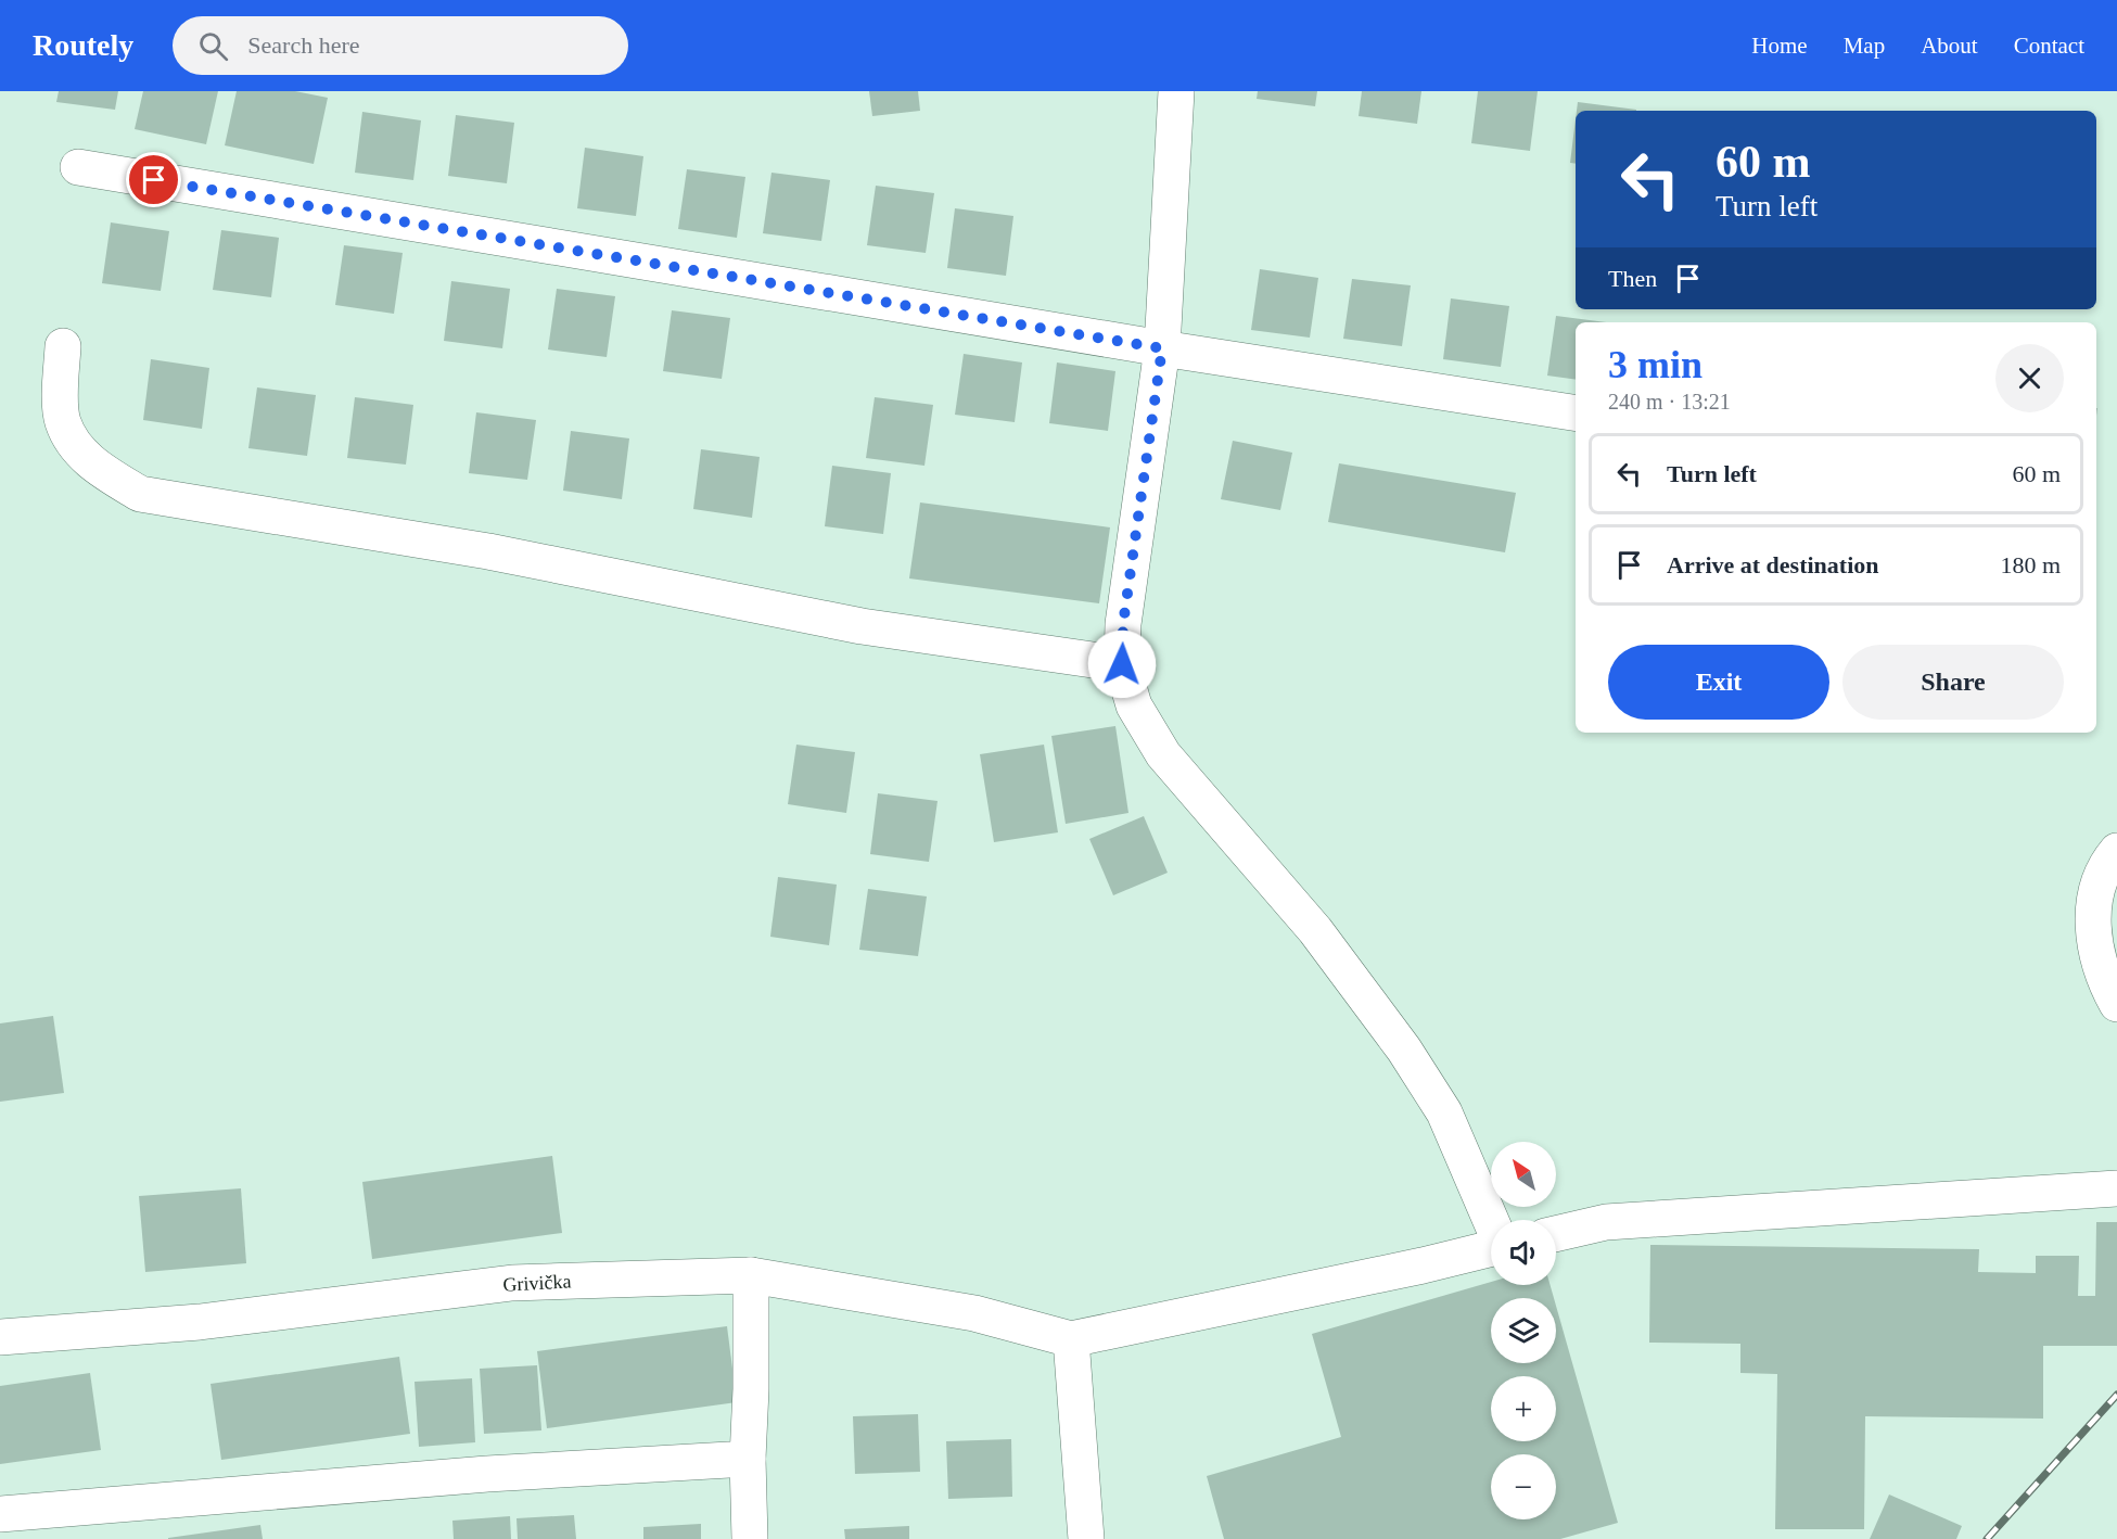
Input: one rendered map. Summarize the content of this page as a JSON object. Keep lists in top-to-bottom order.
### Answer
{
  "streets": {
    "street": ["Grivička"]
  },
  "north": "top left",
  "page": {
    "header": "Routely",
    "search": "Search here",
    "nav": [
      "Home",
      "Map",
      "About",
      "Contact"
    ],
    "turn": ["60 m", "Turn left"],
    "then": "Then",
    "heading": ["3 min", "240 m · 13:21"],
    "list": [
      {
        "name": "Turn left",
        "value": "60 m"
      },
      {
        "name": "Arrive at destination",
        "value": "180 m"
      }
    ],
    "buttons": ["Exit", "Share"],
    "map_buttons": ["+", "−"]
  }
}
